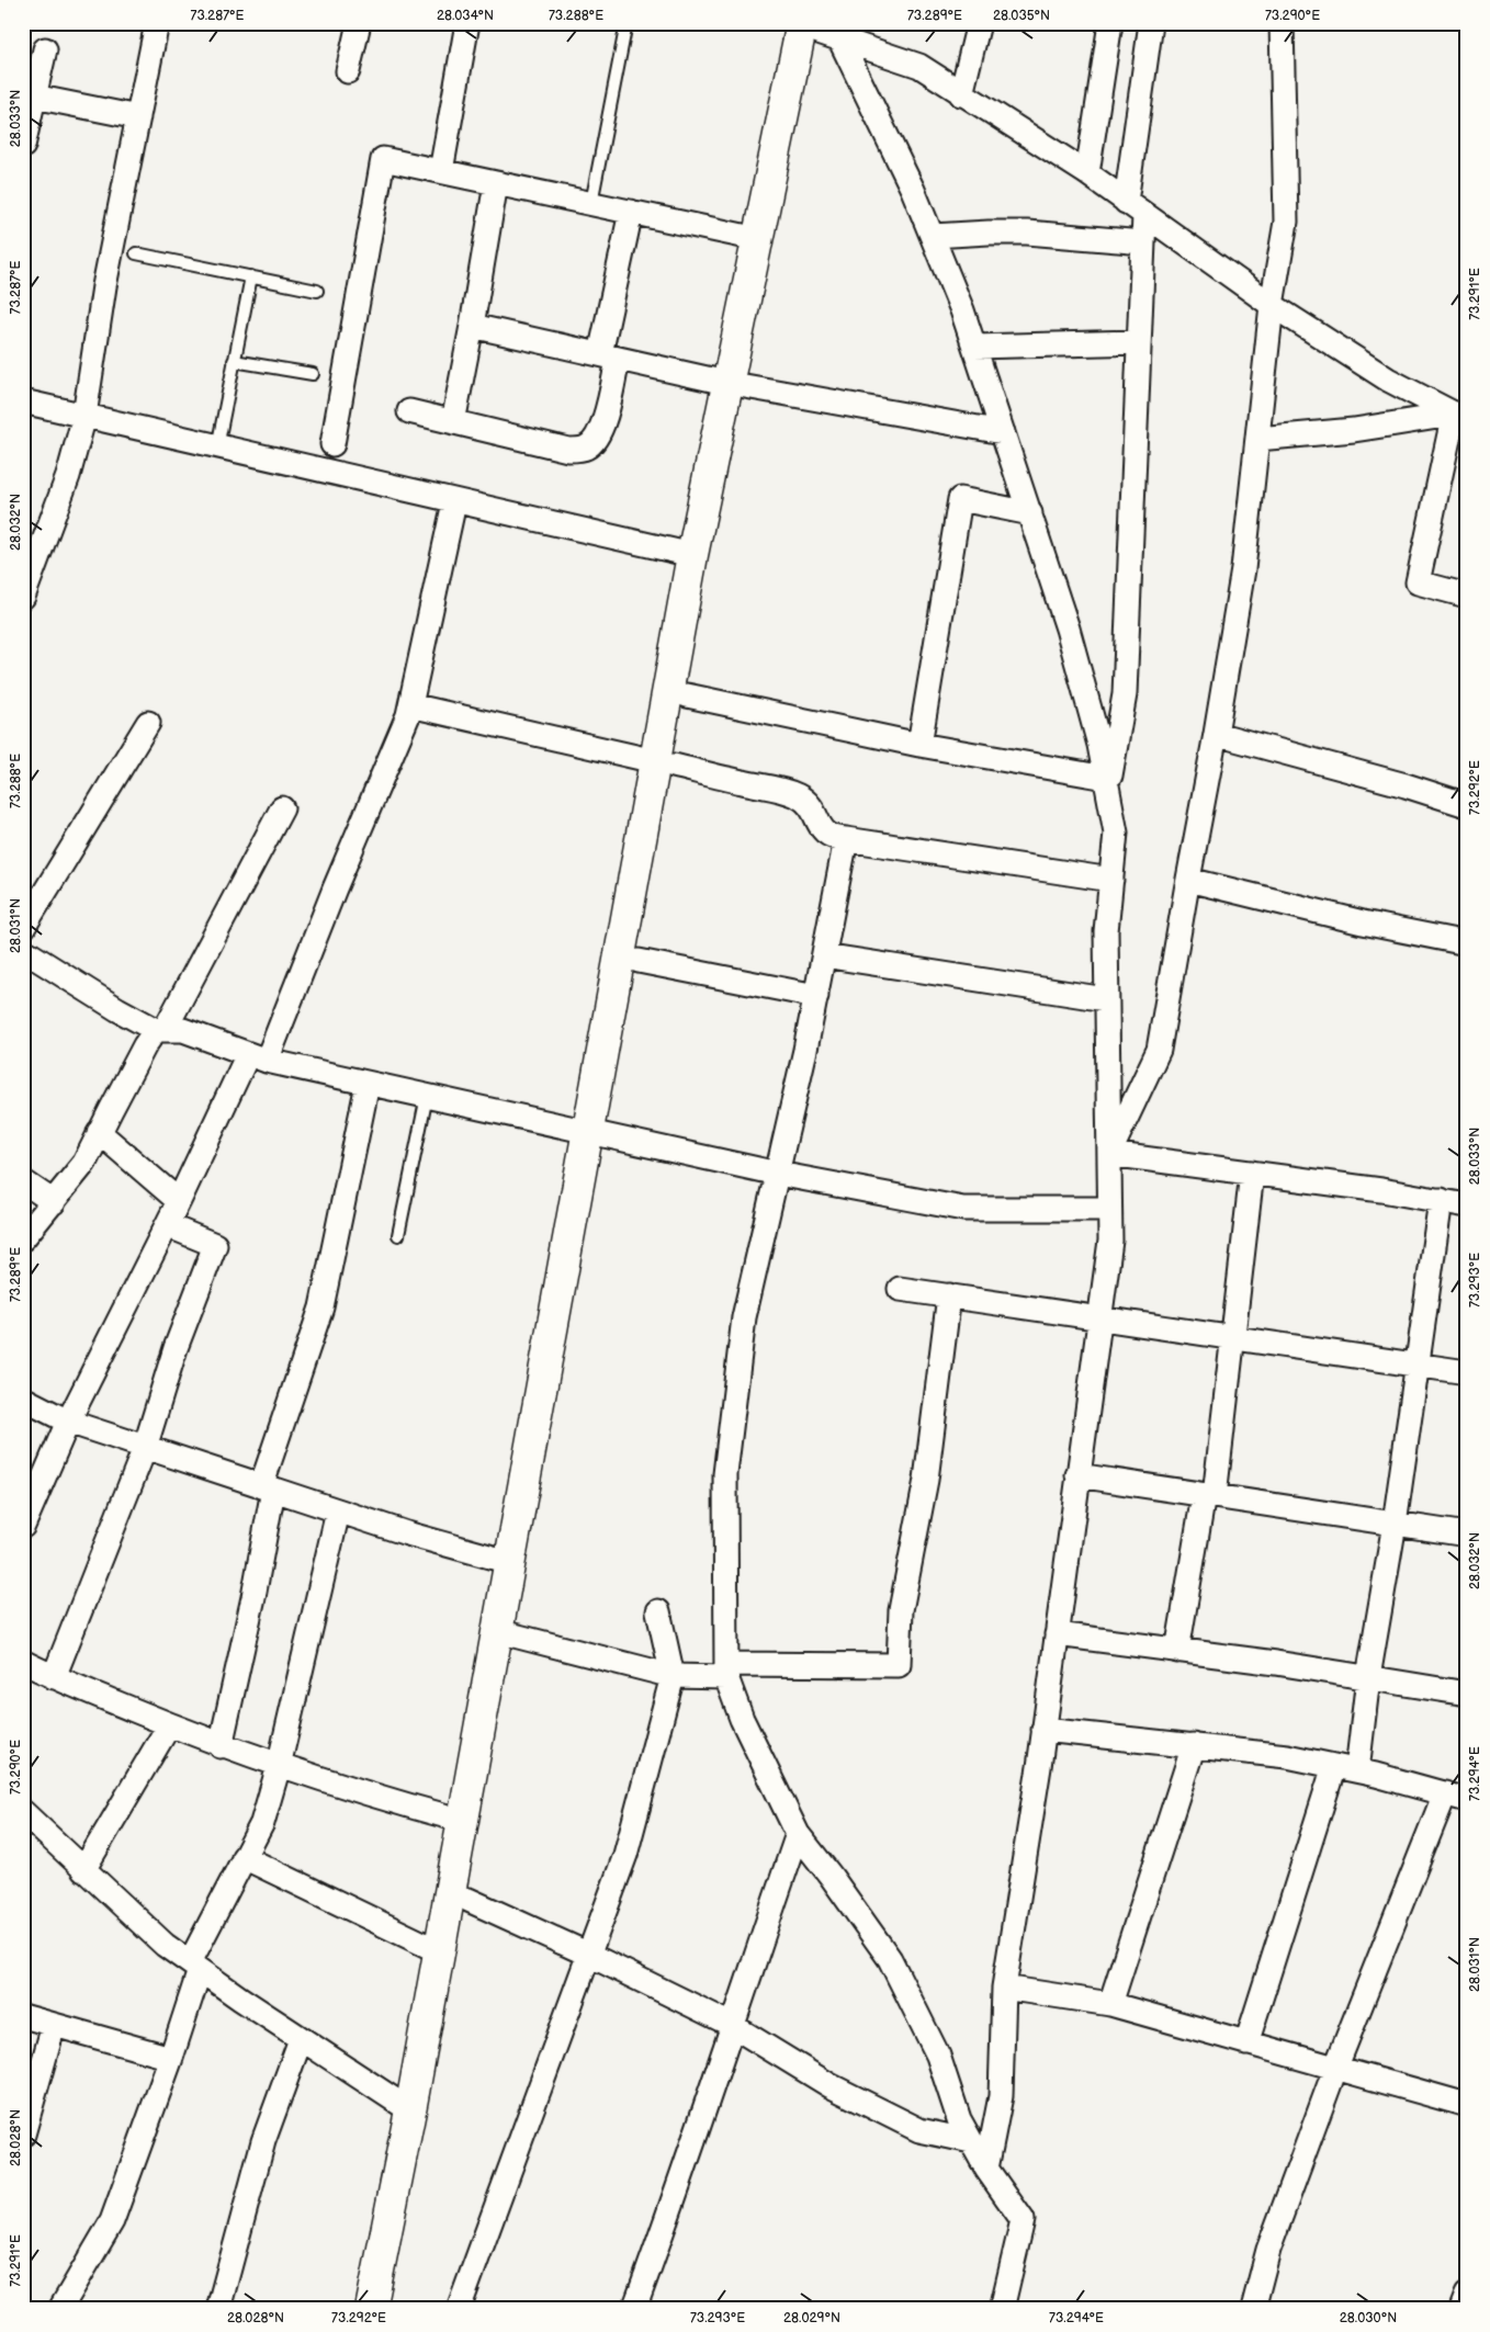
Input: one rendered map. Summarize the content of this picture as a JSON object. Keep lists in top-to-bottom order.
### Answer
{
  "coordinates": [
    "73.287°E",
    "28.034°N",
    "73.288°E",
    "73.289°E",
    "28.035°N",
    "73.290°E",
    "28.033°N",
    "73.291°E",
    "28.032°N",
    "73.292°E",
    "28.031°N",
    "73.293°E",
    "73.294°E",
    "28.028°N",
    "28.029°N",
    "28.030°N"
  ]
}
